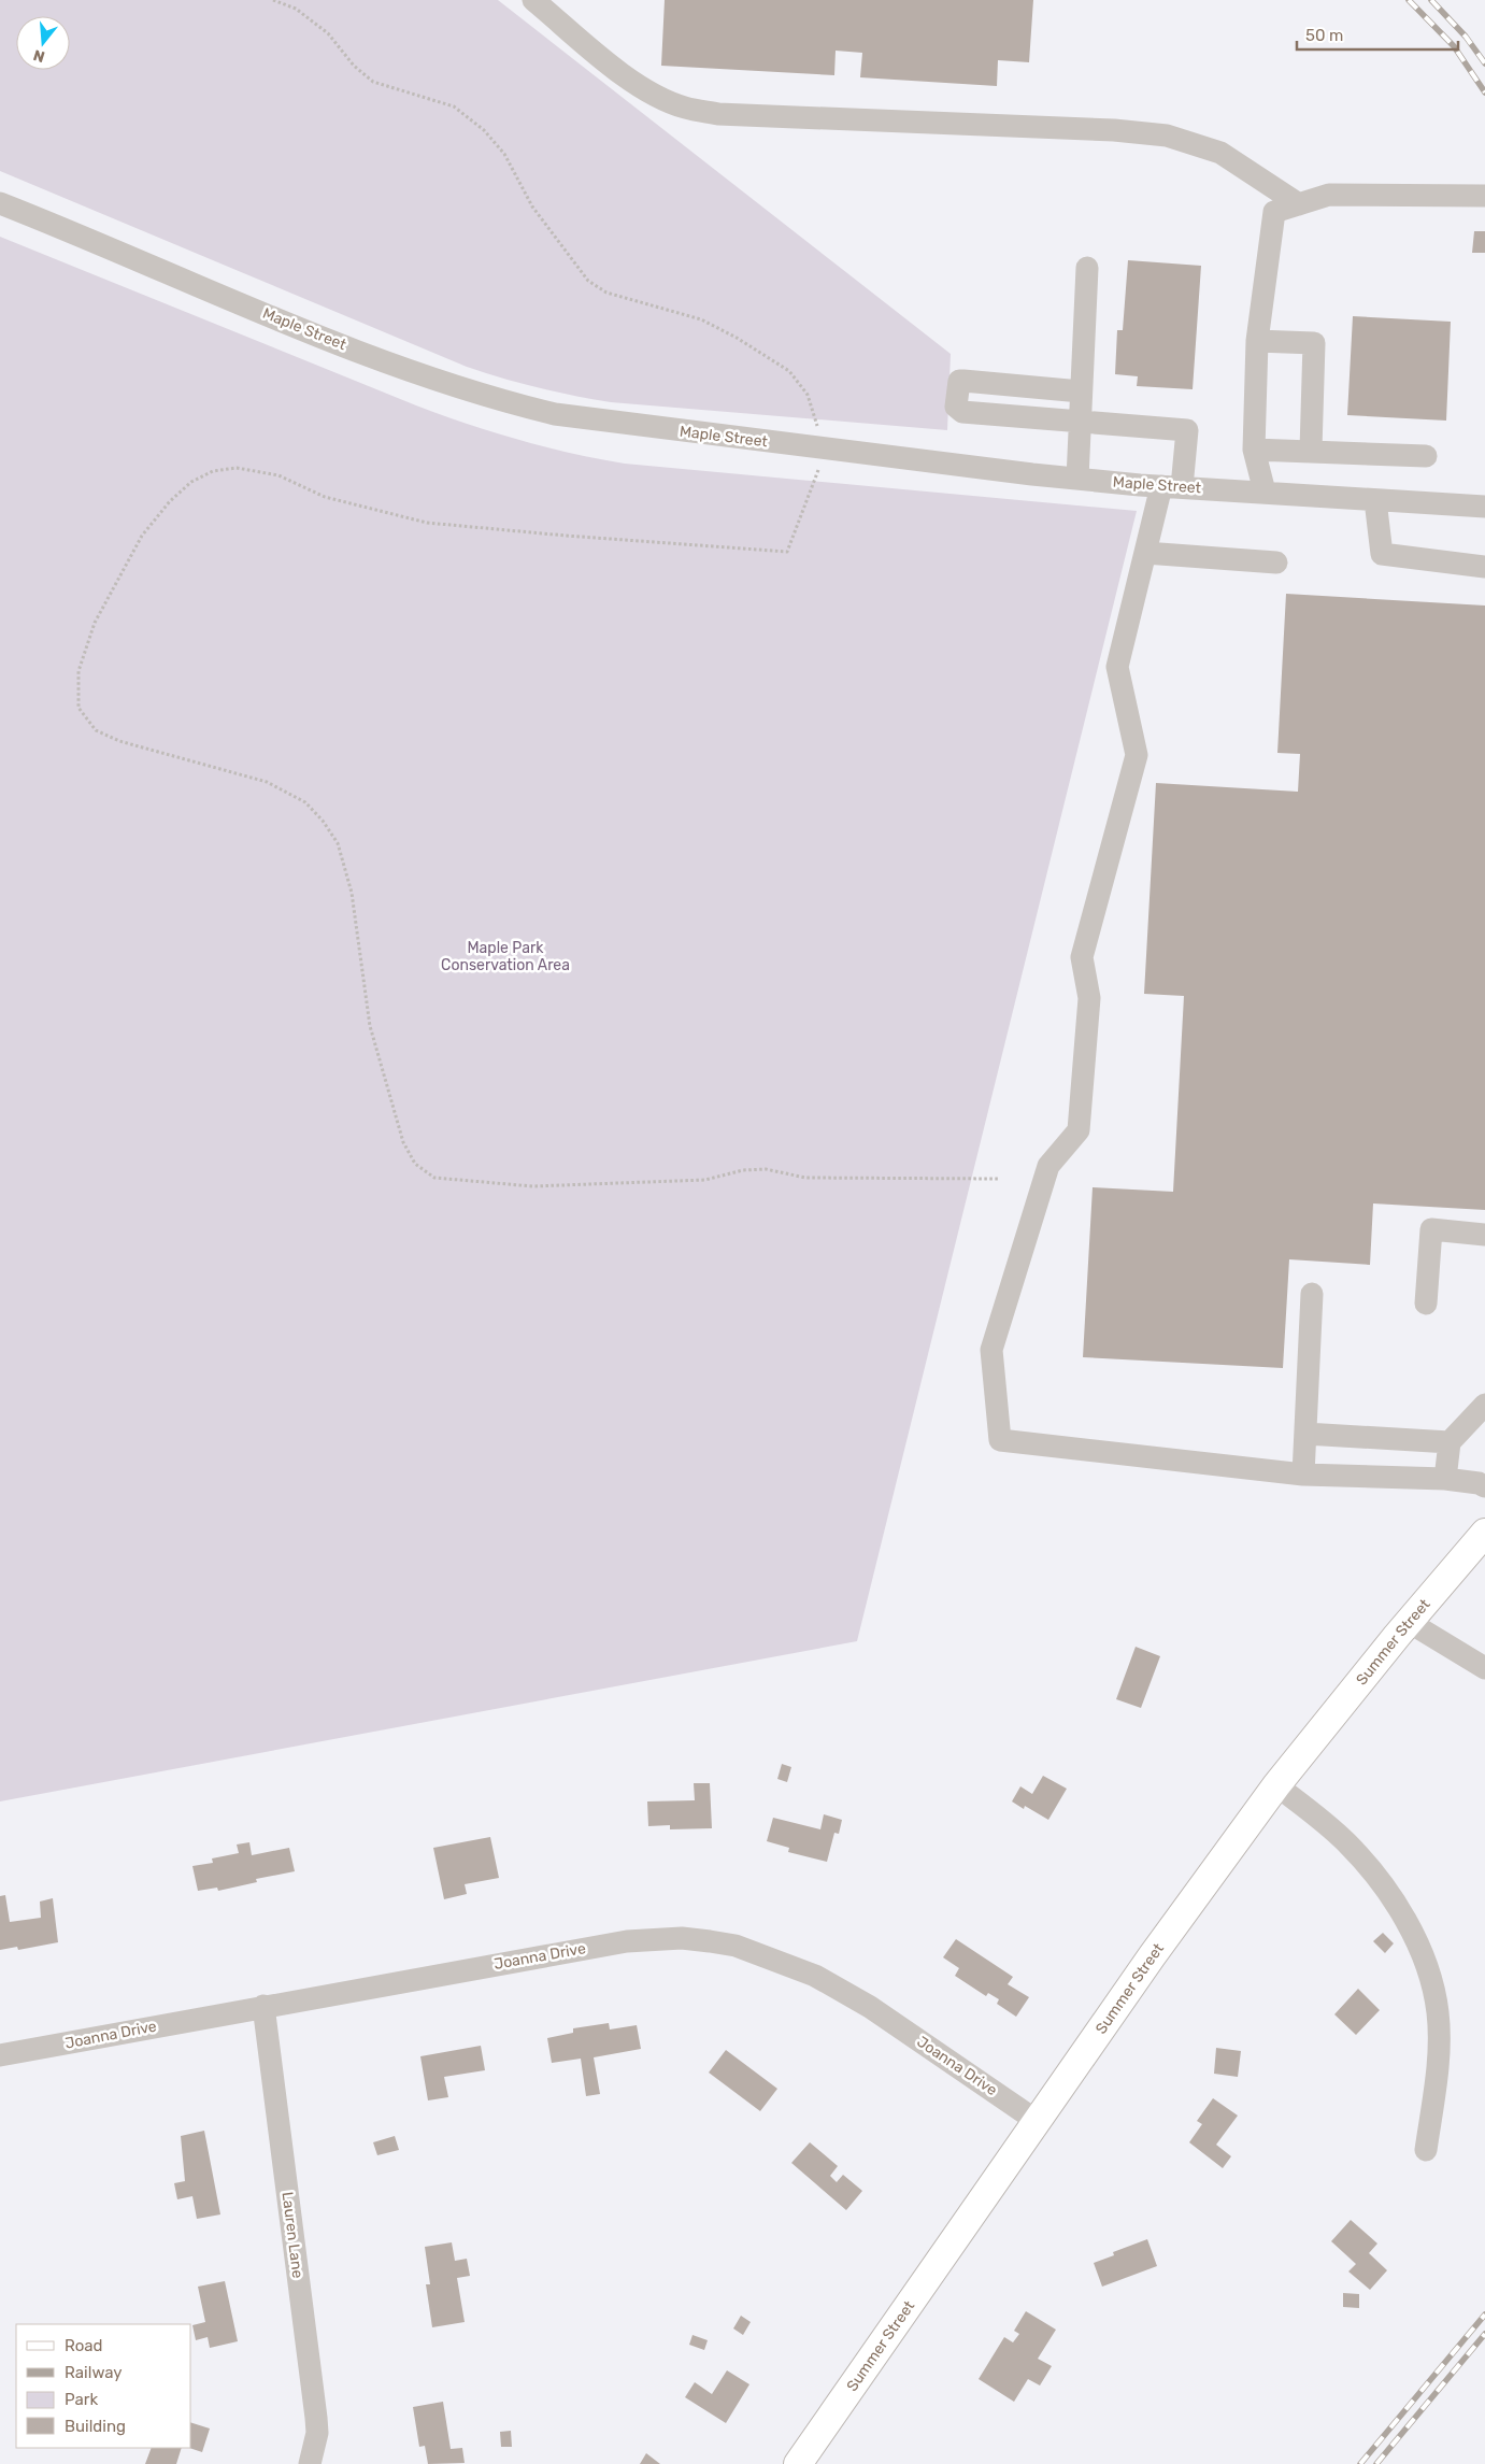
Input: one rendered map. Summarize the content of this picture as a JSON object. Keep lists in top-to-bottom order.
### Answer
{
  "streets": {
    "main road": ["Summer Street"],
    "street": ["Maple Street", "Joanna Drive", "Lauren Lane"]
  },
  "crossings": [
    ["Summer Street", "Joanna Drive"],
    ["Joanna Drive", "Lauren Lane"]
  ],
  "parks": ["Maple Park Conservation Area"],
  "legend": [
    "Road",
    "Railway",
    "Park",
    "Building"
  ],
  "scale_bar": "50 m",
  "north": "bottom"
}
